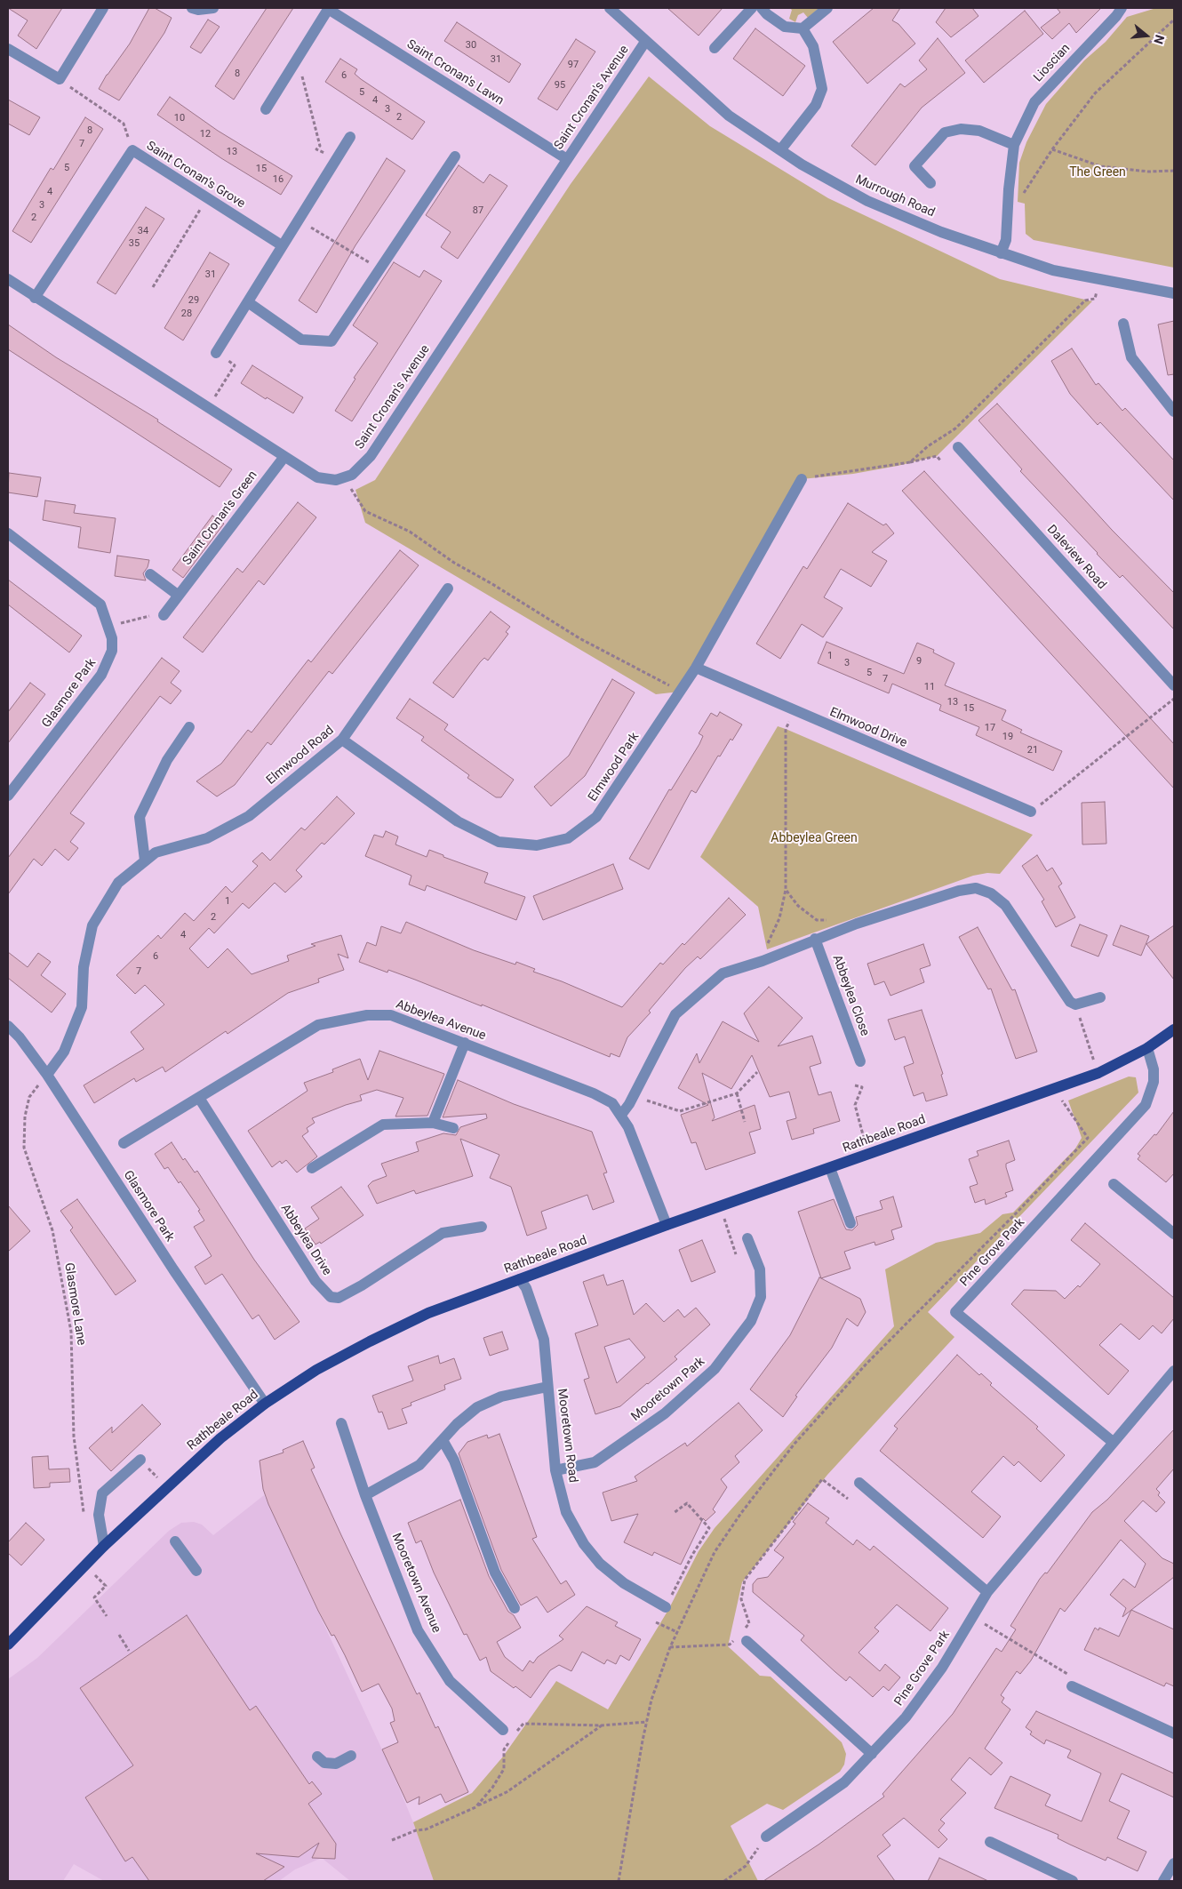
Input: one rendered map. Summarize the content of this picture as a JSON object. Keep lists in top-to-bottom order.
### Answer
{
  "streets": {
    "main road": ["Rathbeale Road"],
    "street": [
      "Lioscian",
      "Saint Cronan's Lawn",
      "Saint Cronan's Avenue",
      "Saint Cronan's Grove",
      "Murrough Road",
      "Saint Cronan's Green",
      "Daleview Road",
      "Glasmore Park",
      "Elmwood Drive",
      "Elmwood Road",
      "Elmwood Park",
      "Abbeylea Close",
      "Abbeylea Avenue",
      "Abbeylea Drive",
      "Pine Grove Park",
      "Mooretown Park",
      "Mooretown Road",
      "Mooretown Avenue"
    ],
    "path": ["Glasmore Lane"]
  },
  "crossings": [
    ["Lioscian", "Murrough Road"],
    ["Saint Cronan's Lawn", "Saint Cronan's Avenue"],
    ["Saint Cronan's Avenue", "Murrough Road"],
    ["Glasmore Park", "Elmwood Road"],
    ["Glasmore Park", "Rathbeale Road"],
    ["Glasmore Park", "Glasmore Lane"],
    ["Elmwood Drive", "Elmwood Park"],
    ["Elmwood Road", "Elmwood Park"],
    ["Elmwood Road", "Glasmore Lane"],
    ["Abbeylea Avenue", "Rathbeale Road"],
    ["Abbeylea Avenue", "Abbeylea Drive"],
    ["Rathbeale Road", "Pine Grove Park"],
    ["Rathbeale Road", "Mooretown Road"],
    ["Mooretown Park", "Mooretown Road"]
  ],
  "parks": ["The Green", "Abbeylea Green"],
  "house_numbers": [
    "30",
    "31",
    "97",
    "8",
    "6",
    "95",
    "5",
    "4",
    "3",
    "2",
    "10",
    "8",
    "12",
    "7",
    "13",
    "5",
    "15",
    "16",
    "4",
    "3",
    "87",
    "2",
    "34",
    "35",
    "31",
    "29",
    "28",
    "1",
    "9",
    "3",
    "5",
    "7",
    "11",
    "13",
    "15",
    "17",
    "19",
    "21",
    "1",
    "2",
    "4",
    "6",
    "7"
  ],
  "north": "right"
}
